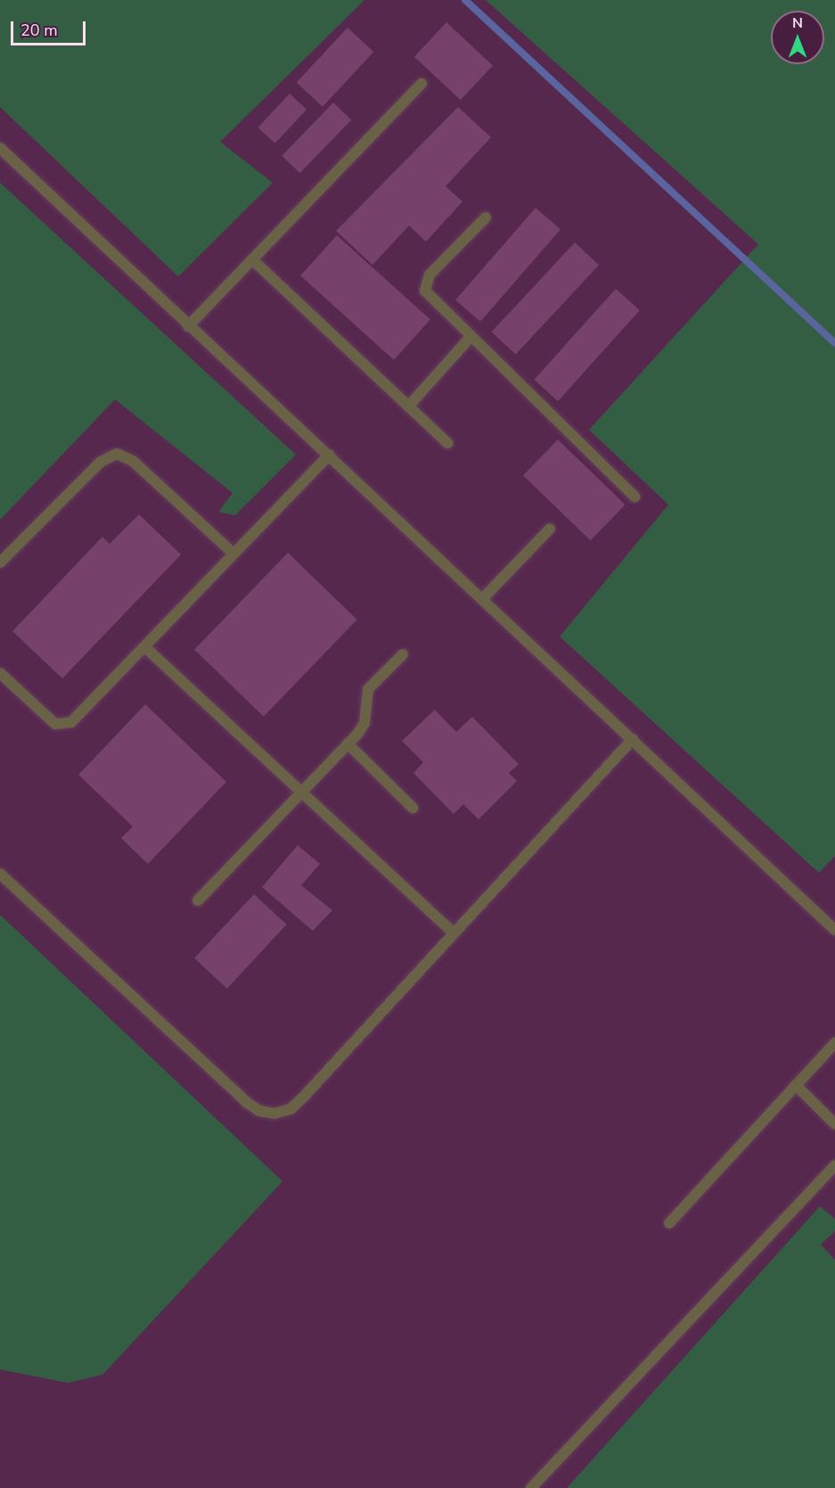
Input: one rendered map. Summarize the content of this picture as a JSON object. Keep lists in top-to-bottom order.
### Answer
{
  "scale_bar": "20 m",
  "north": "top"
}
